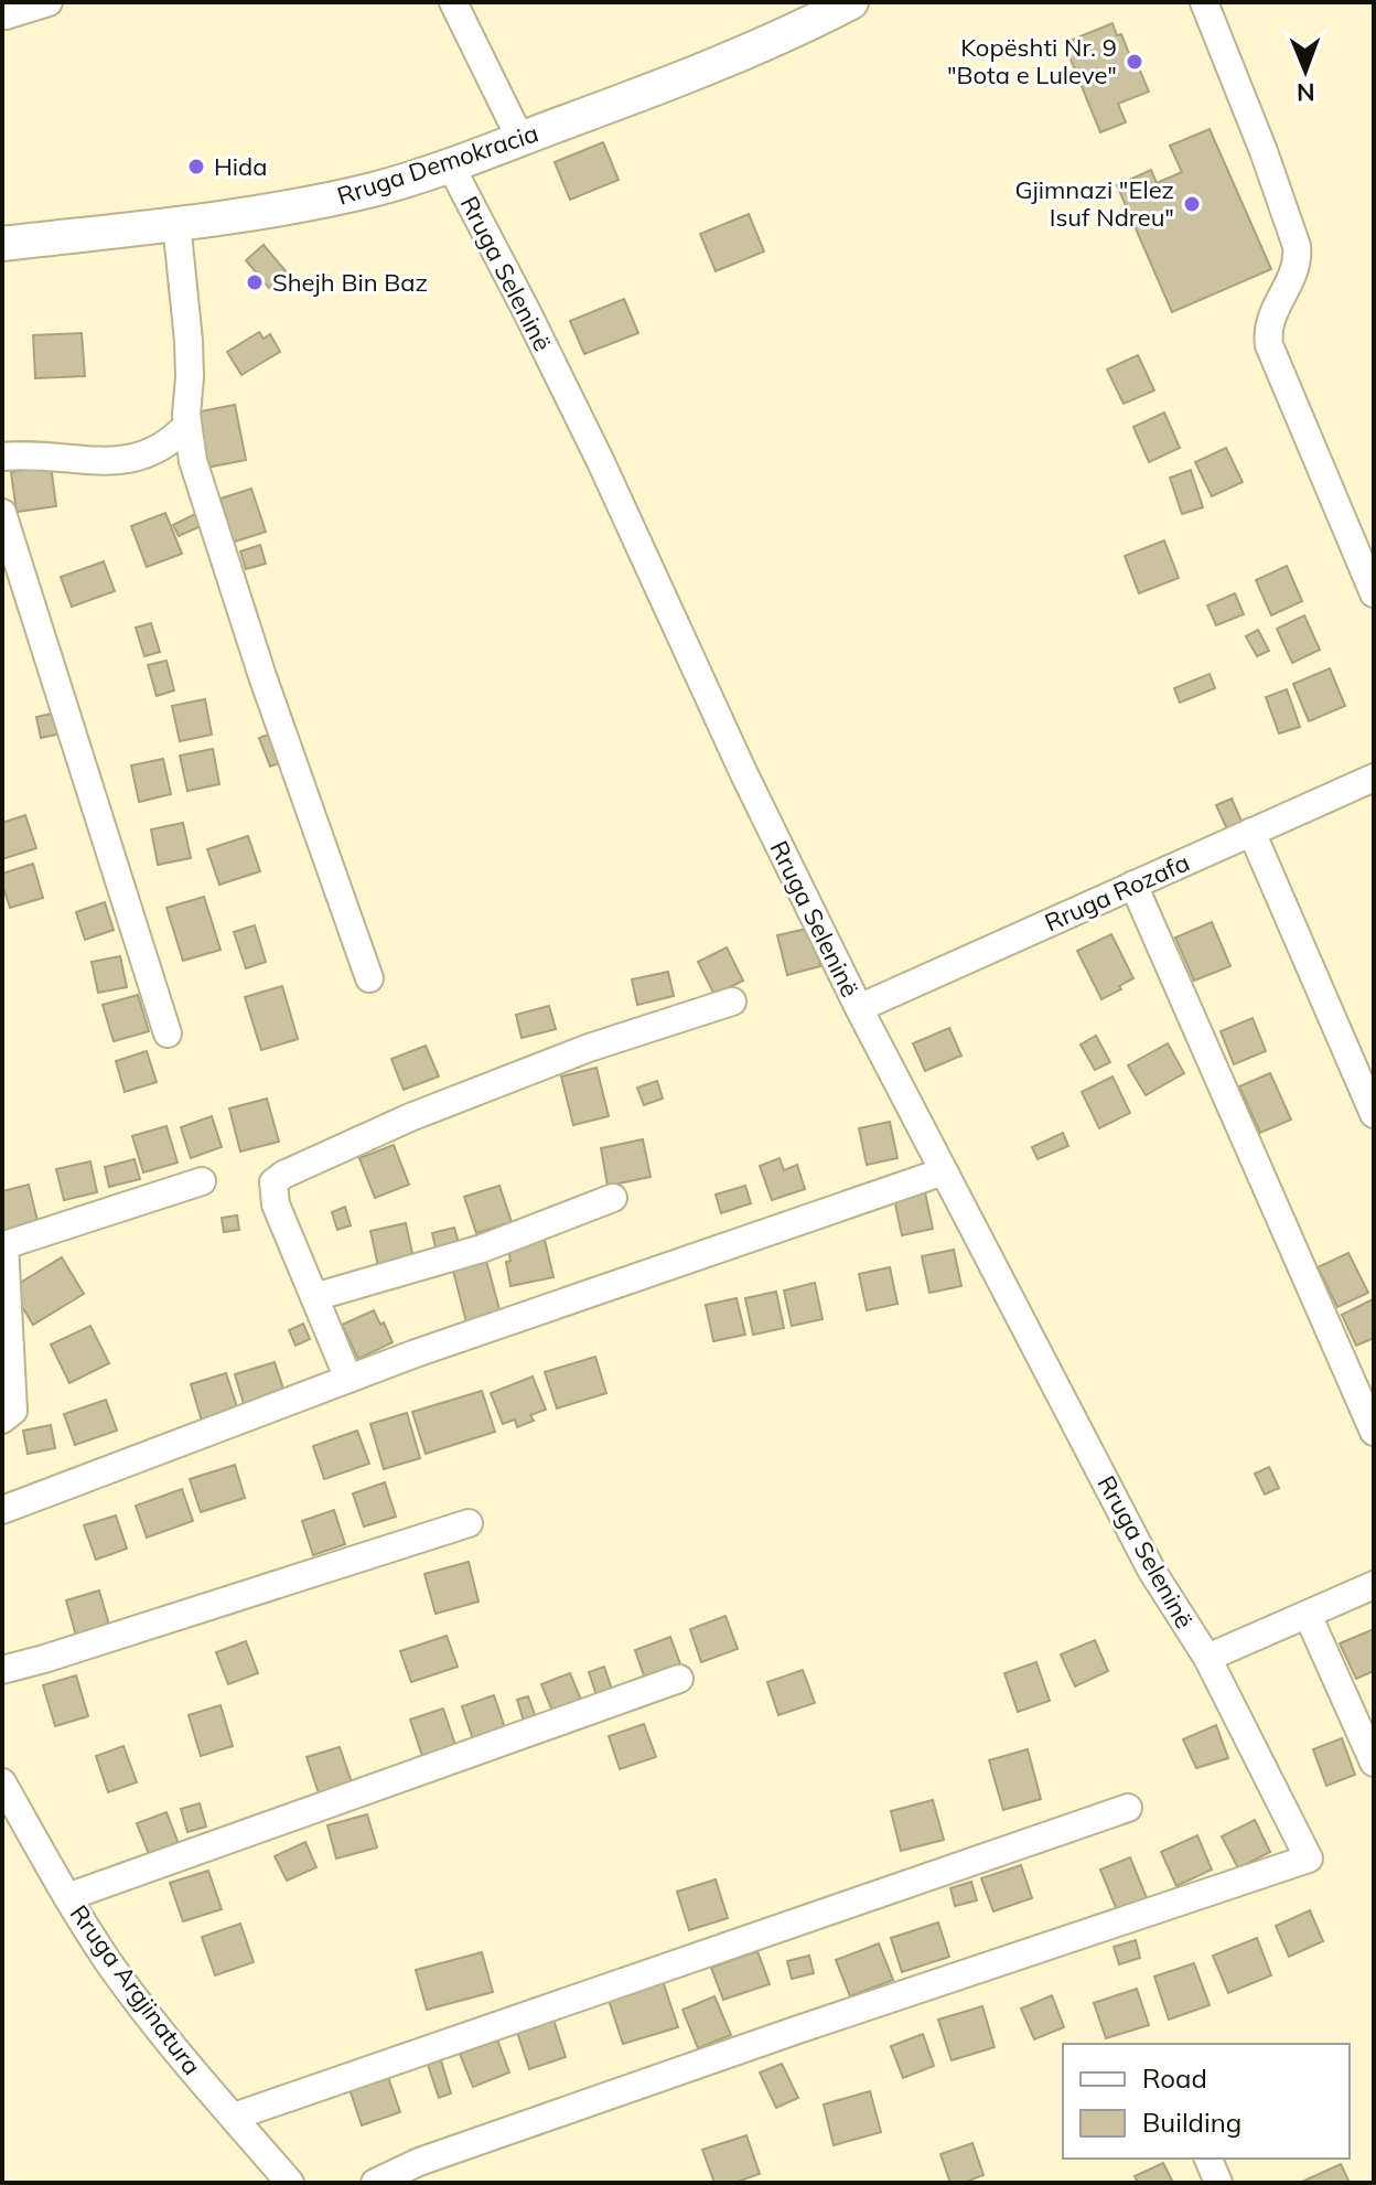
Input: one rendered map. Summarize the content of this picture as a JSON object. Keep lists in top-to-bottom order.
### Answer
{
  "streets": {
    "main road": ["Rruga Demokracia"],
    "street": ["Rruga Seleninë", "Rruga Rozafa", "Rruga Argjinatura"]
  },
  "crossings": [
    ["Rruga Demokracia", "Rruga Seleninë"],
    ["Rruga Seleninë", "Rruga Rozafa"]
  ],
  "places": [
    "Kopështi Nr. 9 \"Bota e Luleve\"",
    "Hida",
    "Gjimnazi \"Elez Isuf Ndreu\"",
    "Shejh Bin Baz"
  ],
  "legend": ["Road", "Building"],
  "north": "bottom"
}
